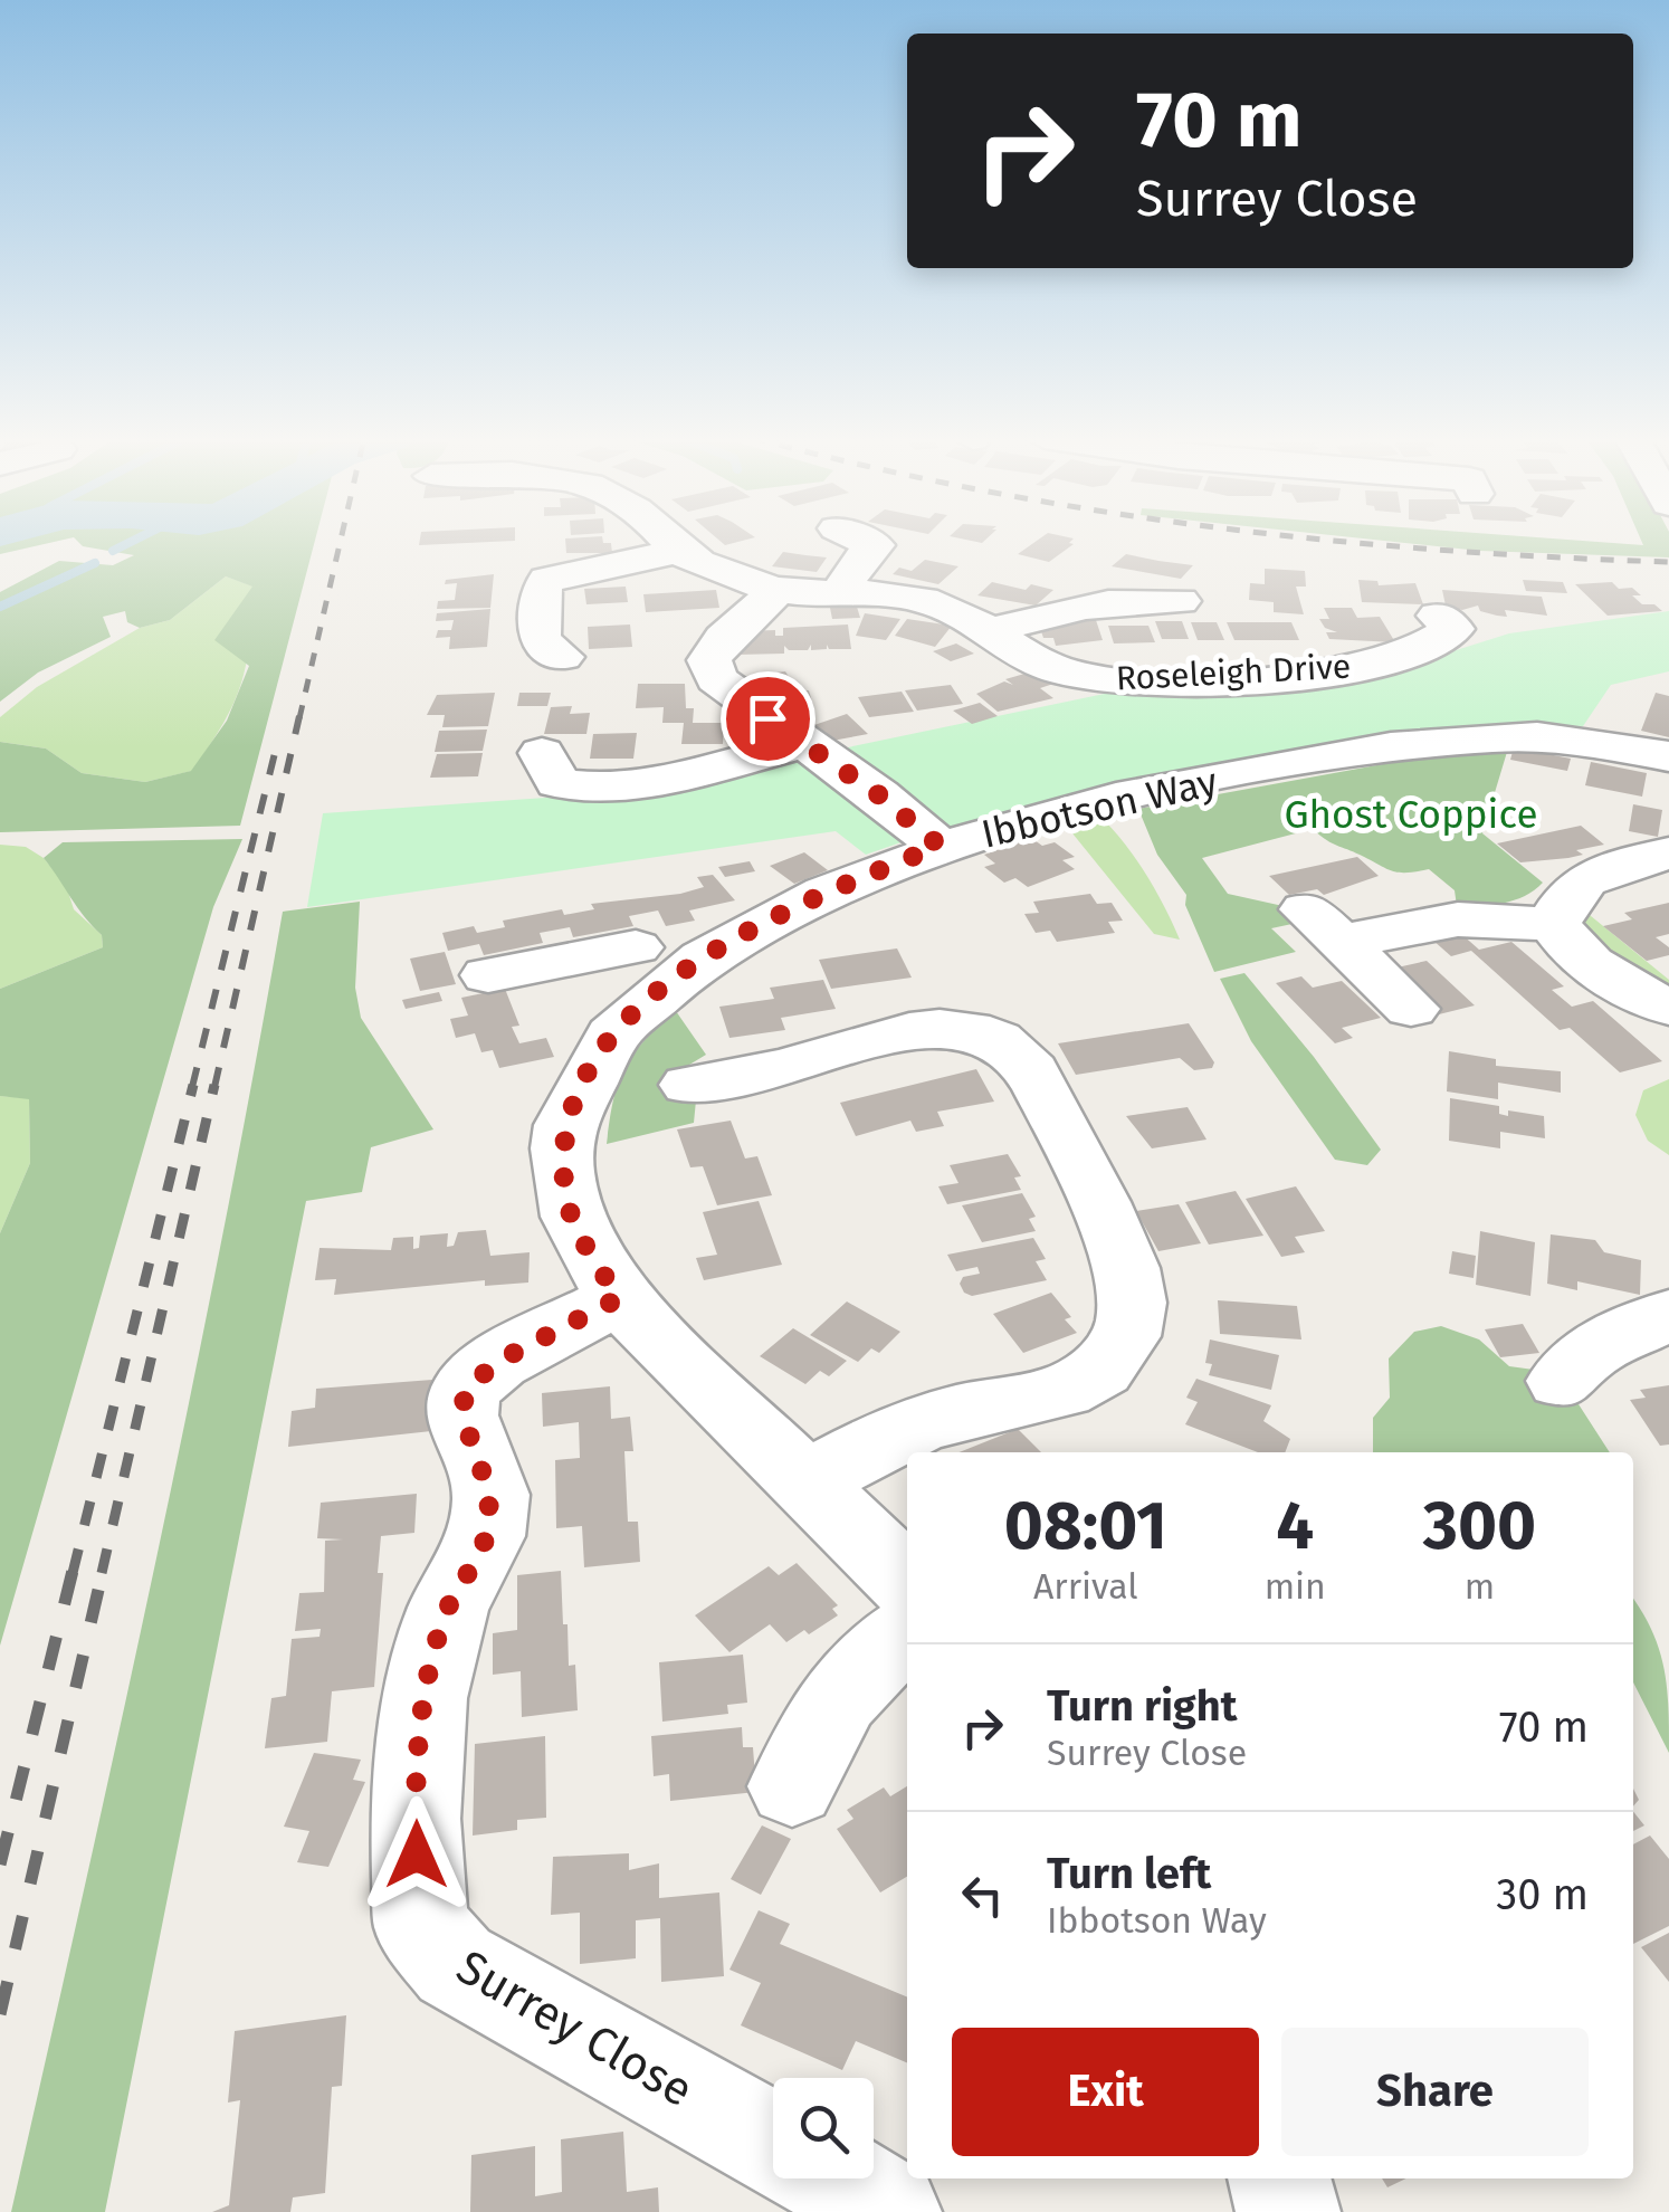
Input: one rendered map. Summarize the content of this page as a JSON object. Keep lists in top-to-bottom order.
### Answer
{
  "streets": {
    "street": ["Roseleigh Drive", "Ibbotson Way", "Surrey Close"]
  },
  "crossings": [
    ["Ibbotson Way", "Surrey Close"]
  ],
  "parks": ["Ghost Coppice"],
  "page": {
    "turn": ["70 m", "Surrey Close"],
    "eta": [
      "08:01",
      "Arrival",
      "4",
      "min",
      "300",
      "m"
    ],
    "list": [
      {
        "name": "Turn right",
        "note": "Surrey Close",
        "value": "70 m"
      },
      {
        "name": "Turn left",
        "note": "Ibbotson Way",
        "value": "30 m"
      }
    ],
    "buttons": ["Exit", "Share"]
  }
}
